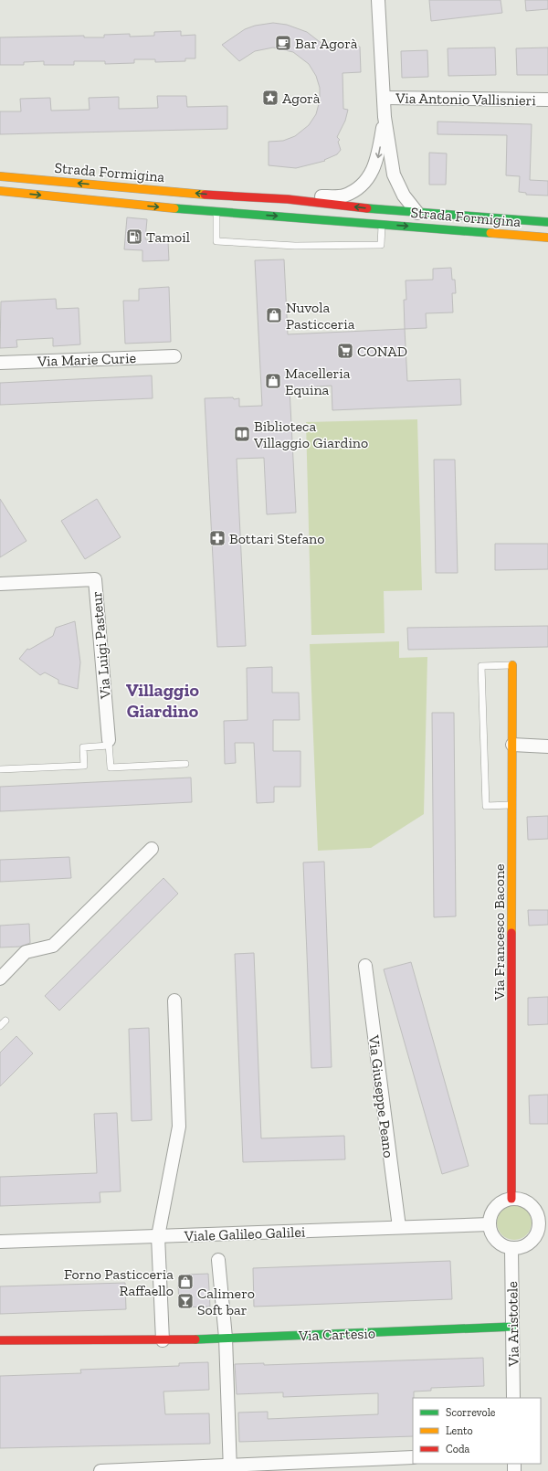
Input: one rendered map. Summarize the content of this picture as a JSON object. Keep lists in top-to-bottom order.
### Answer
{
  "streets": {
    "street": [
      "Via Antonio Vallisnieri",
      "Strada Formigina",
      "Via Marie Curie",
      "Via Luigi Pasteur",
      "Via Francesco Bacone",
      "Via Giuseppe Peano",
      "Viale Galileo Galilei",
      "Via Aristotele",
      "Via Cartesio"
    ]
  },
  "crossings": [
    ["Via Francesco Bacone", "Viale Galileo Galilei"],
    ["Via Francesco Bacone", "Via Aristotele"],
    ["Via Giuseppe Peano", "Viale Galileo Galilei"],
    ["Viale Galileo Galilei", "Via Aristotele"],
    ["Via Aristotele", "Via Cartesio"]
  ],
  "districts": ["Villaggio Giardino"],
  "places": {
    "cafe": ["Bar Agorà"],
    "place": ["Agorà"],
    "fuel station": ["Tamoil"],
    "shop": ["Nuvola Pasticceria", "Macelleria Equina", "Forno Pasticceria Raffaello"],
    "supermarket": ["CONAD"],
    "library": ["Biblioteca Villaggio Giardino"],
    "pharmacy": ["Bottari Stefano"],
    "bar": ["Calimero Soft bar"]
  },
  "legend": ["Scorrevole", "Lento", "Coda"]
}
